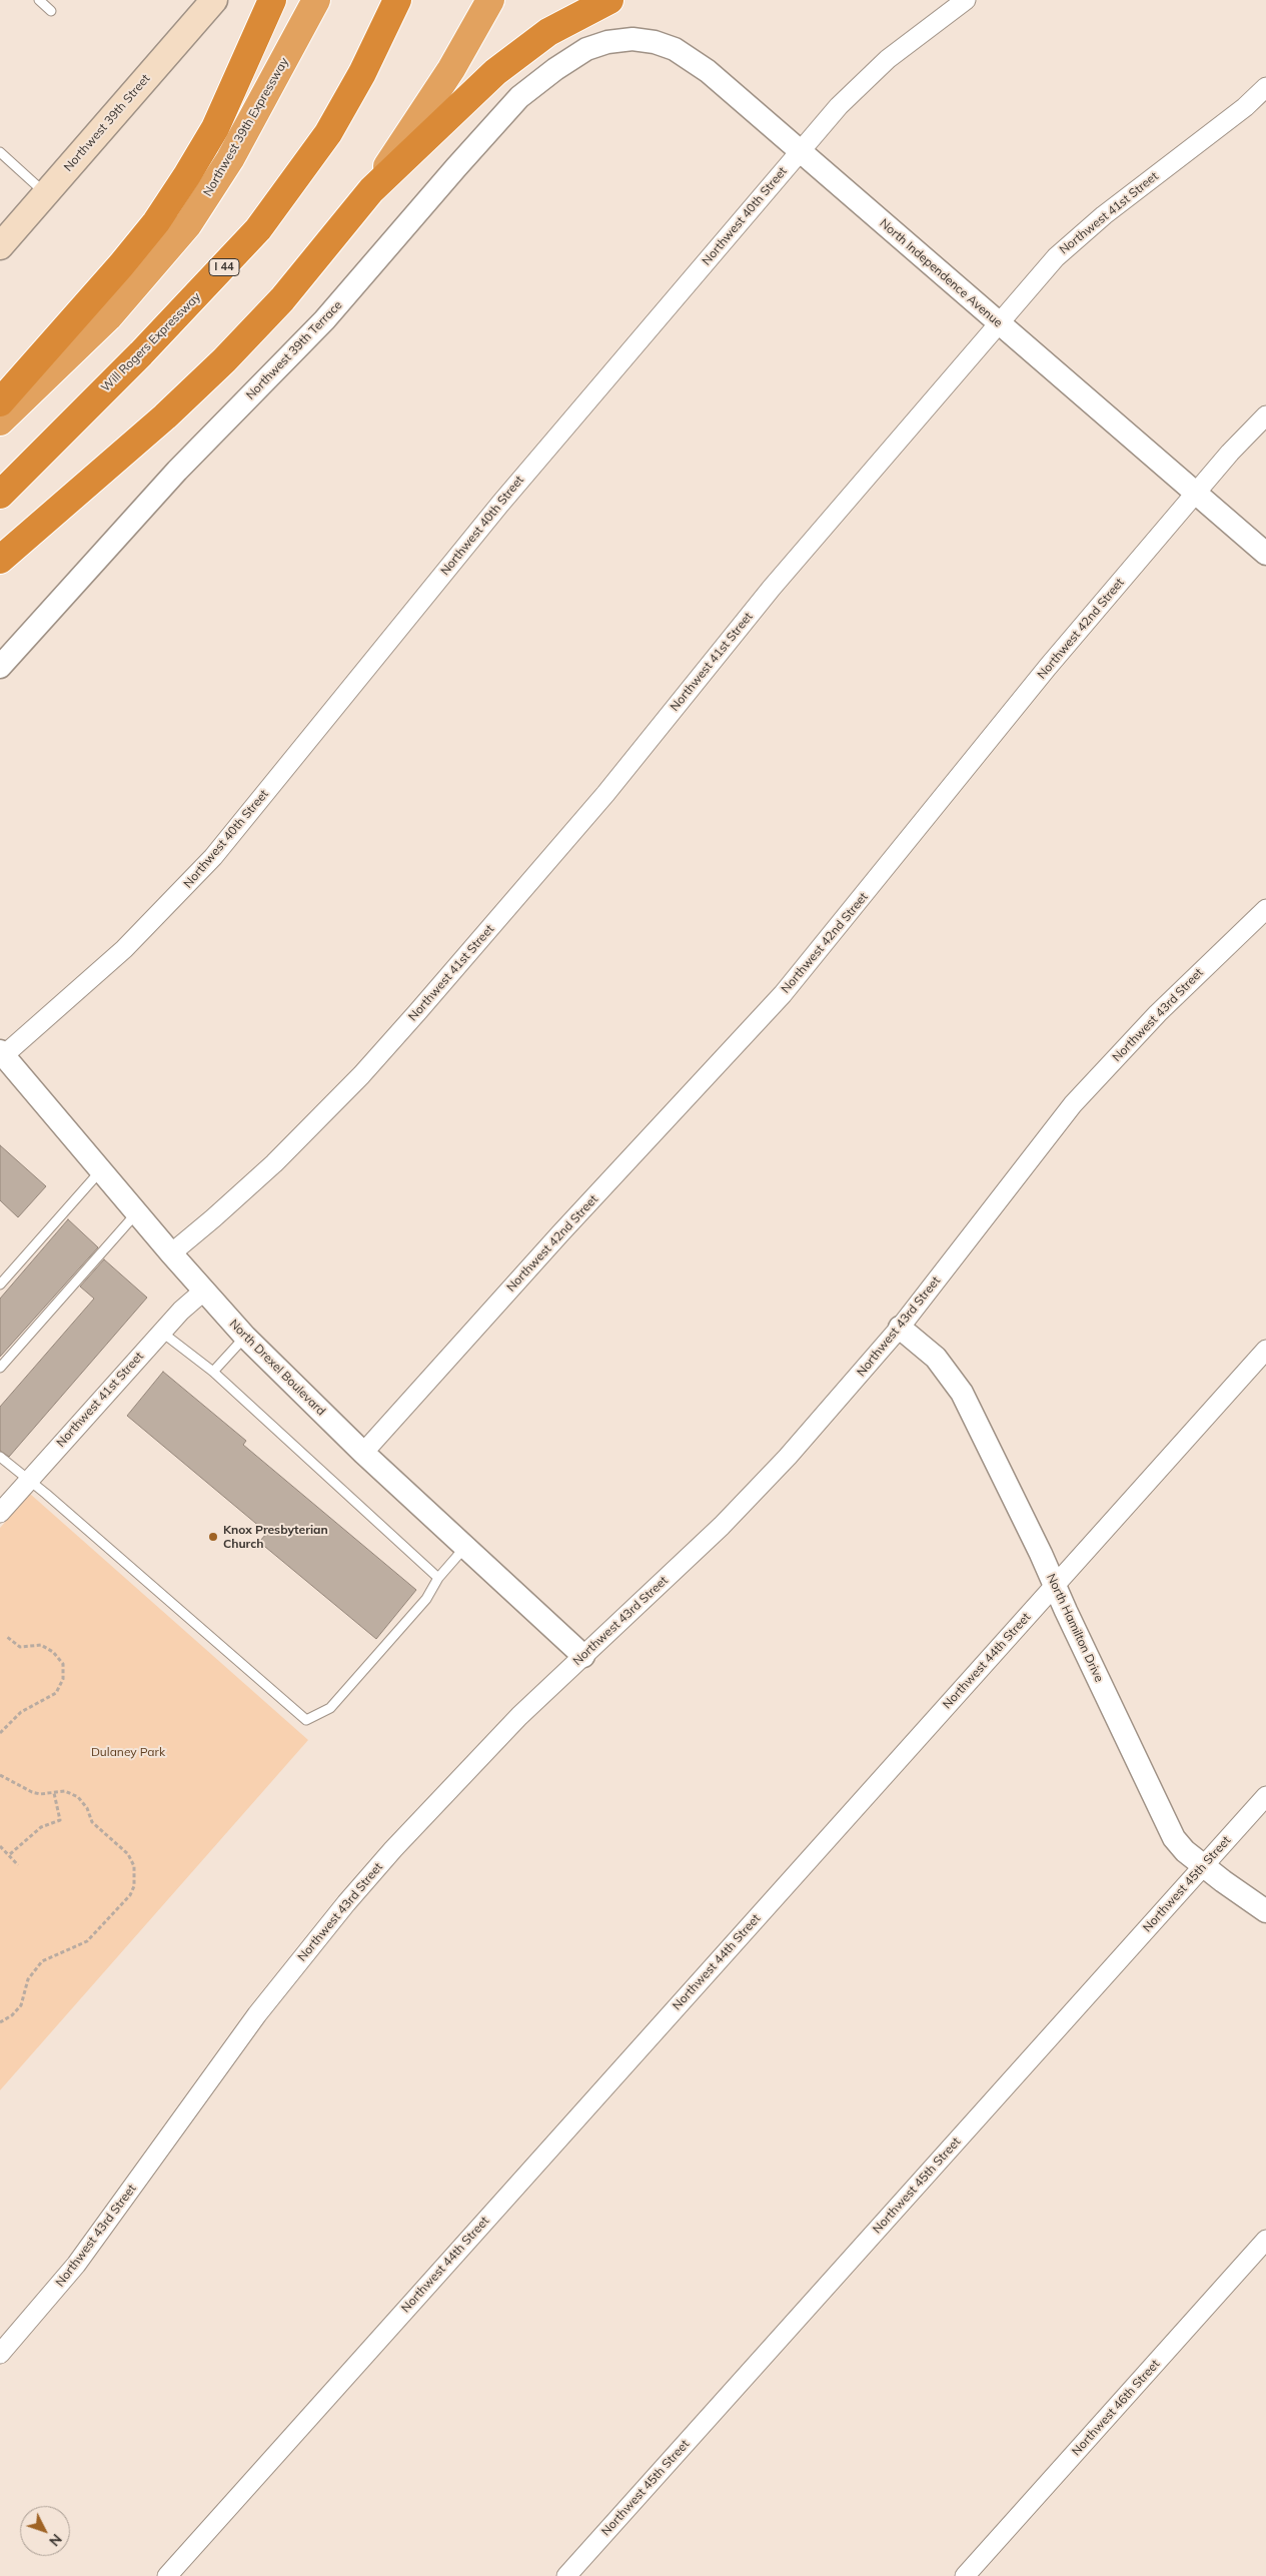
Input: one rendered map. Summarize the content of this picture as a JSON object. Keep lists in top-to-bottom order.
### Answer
{
  "streets": {
    "highway": ["Northwest 39th Expressway", "I 44", "Will Rogers Expressway"],
    "main road": ["Northwest 39th Street"],
    "street": [
      "Northwest 41st Street",
      "Northwest 40th Street",
      "North Independence Avenue",
      "Northwest 39th Terrace",
      "Northwest 42nd Street",
      "Northwest 43rd Street",
      "North Drexel Boulevard",
      "North Hamilton Drive",
      "Northwest 44th Street",
      "Northwest 45th Street",
      "Northwest 46th Street"
    ]
  },
  "crossings": [
    ["Northwest 41st Street", "North Independence Avenue"],
    ["Northwest 41st Street", "North Drexel Boulevard"],
    ["Northwest 40th Street", "North Independence Avenue"],
    ["Northwest 40th Street", "North Drexel Boulevard"],
    ["North Independence Avenue", "Northwest 39th Terrace"],
    ["North Independence Avenue", "Northwest 42nd Street"],
    ["Northwest 42nd Street", "North Drexel Boulevard"],
    ["Northwest 43rd Street", "North Drexel Boulevard"],
    ["Northwest 43rd Street", "North Hamilton Drive"],
    ["North Hamilton Drive", "Northwest 44th Street"],
    ["North Hamilton Drive", "Northwest 45th Street"]
  ],
  "parks": ["Dulaney Park"],
  "places": ["Knox Presbyterian Church"],
  "north": "bottom right"
}
